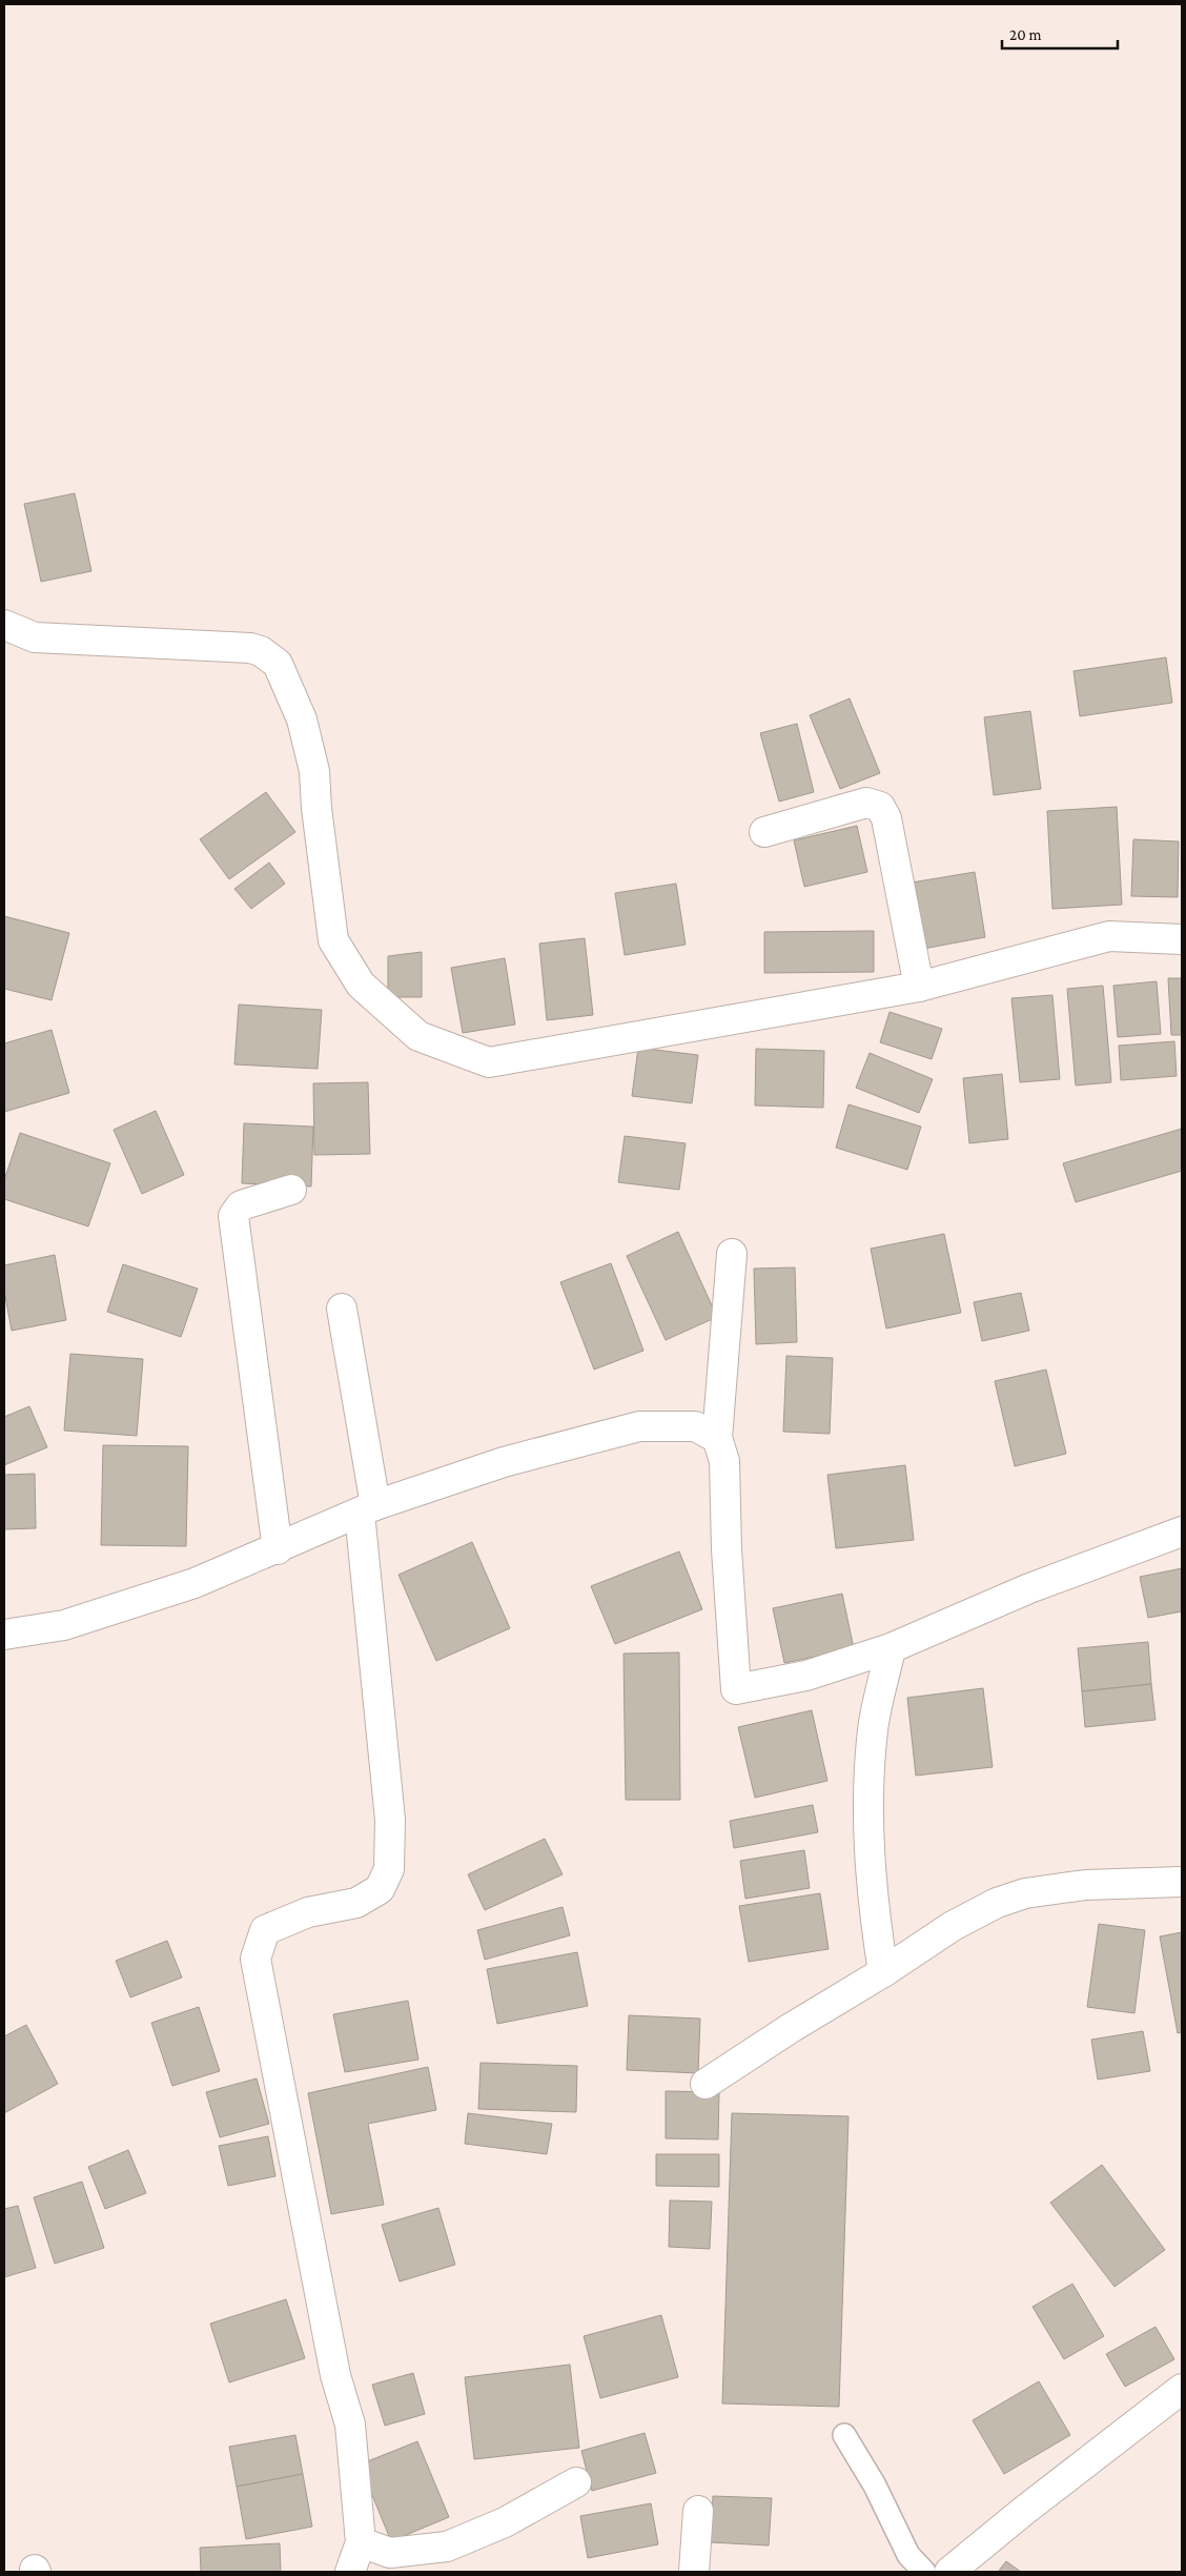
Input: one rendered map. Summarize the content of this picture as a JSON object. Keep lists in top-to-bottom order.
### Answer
{
  "scale_bar": "20 m"
}
